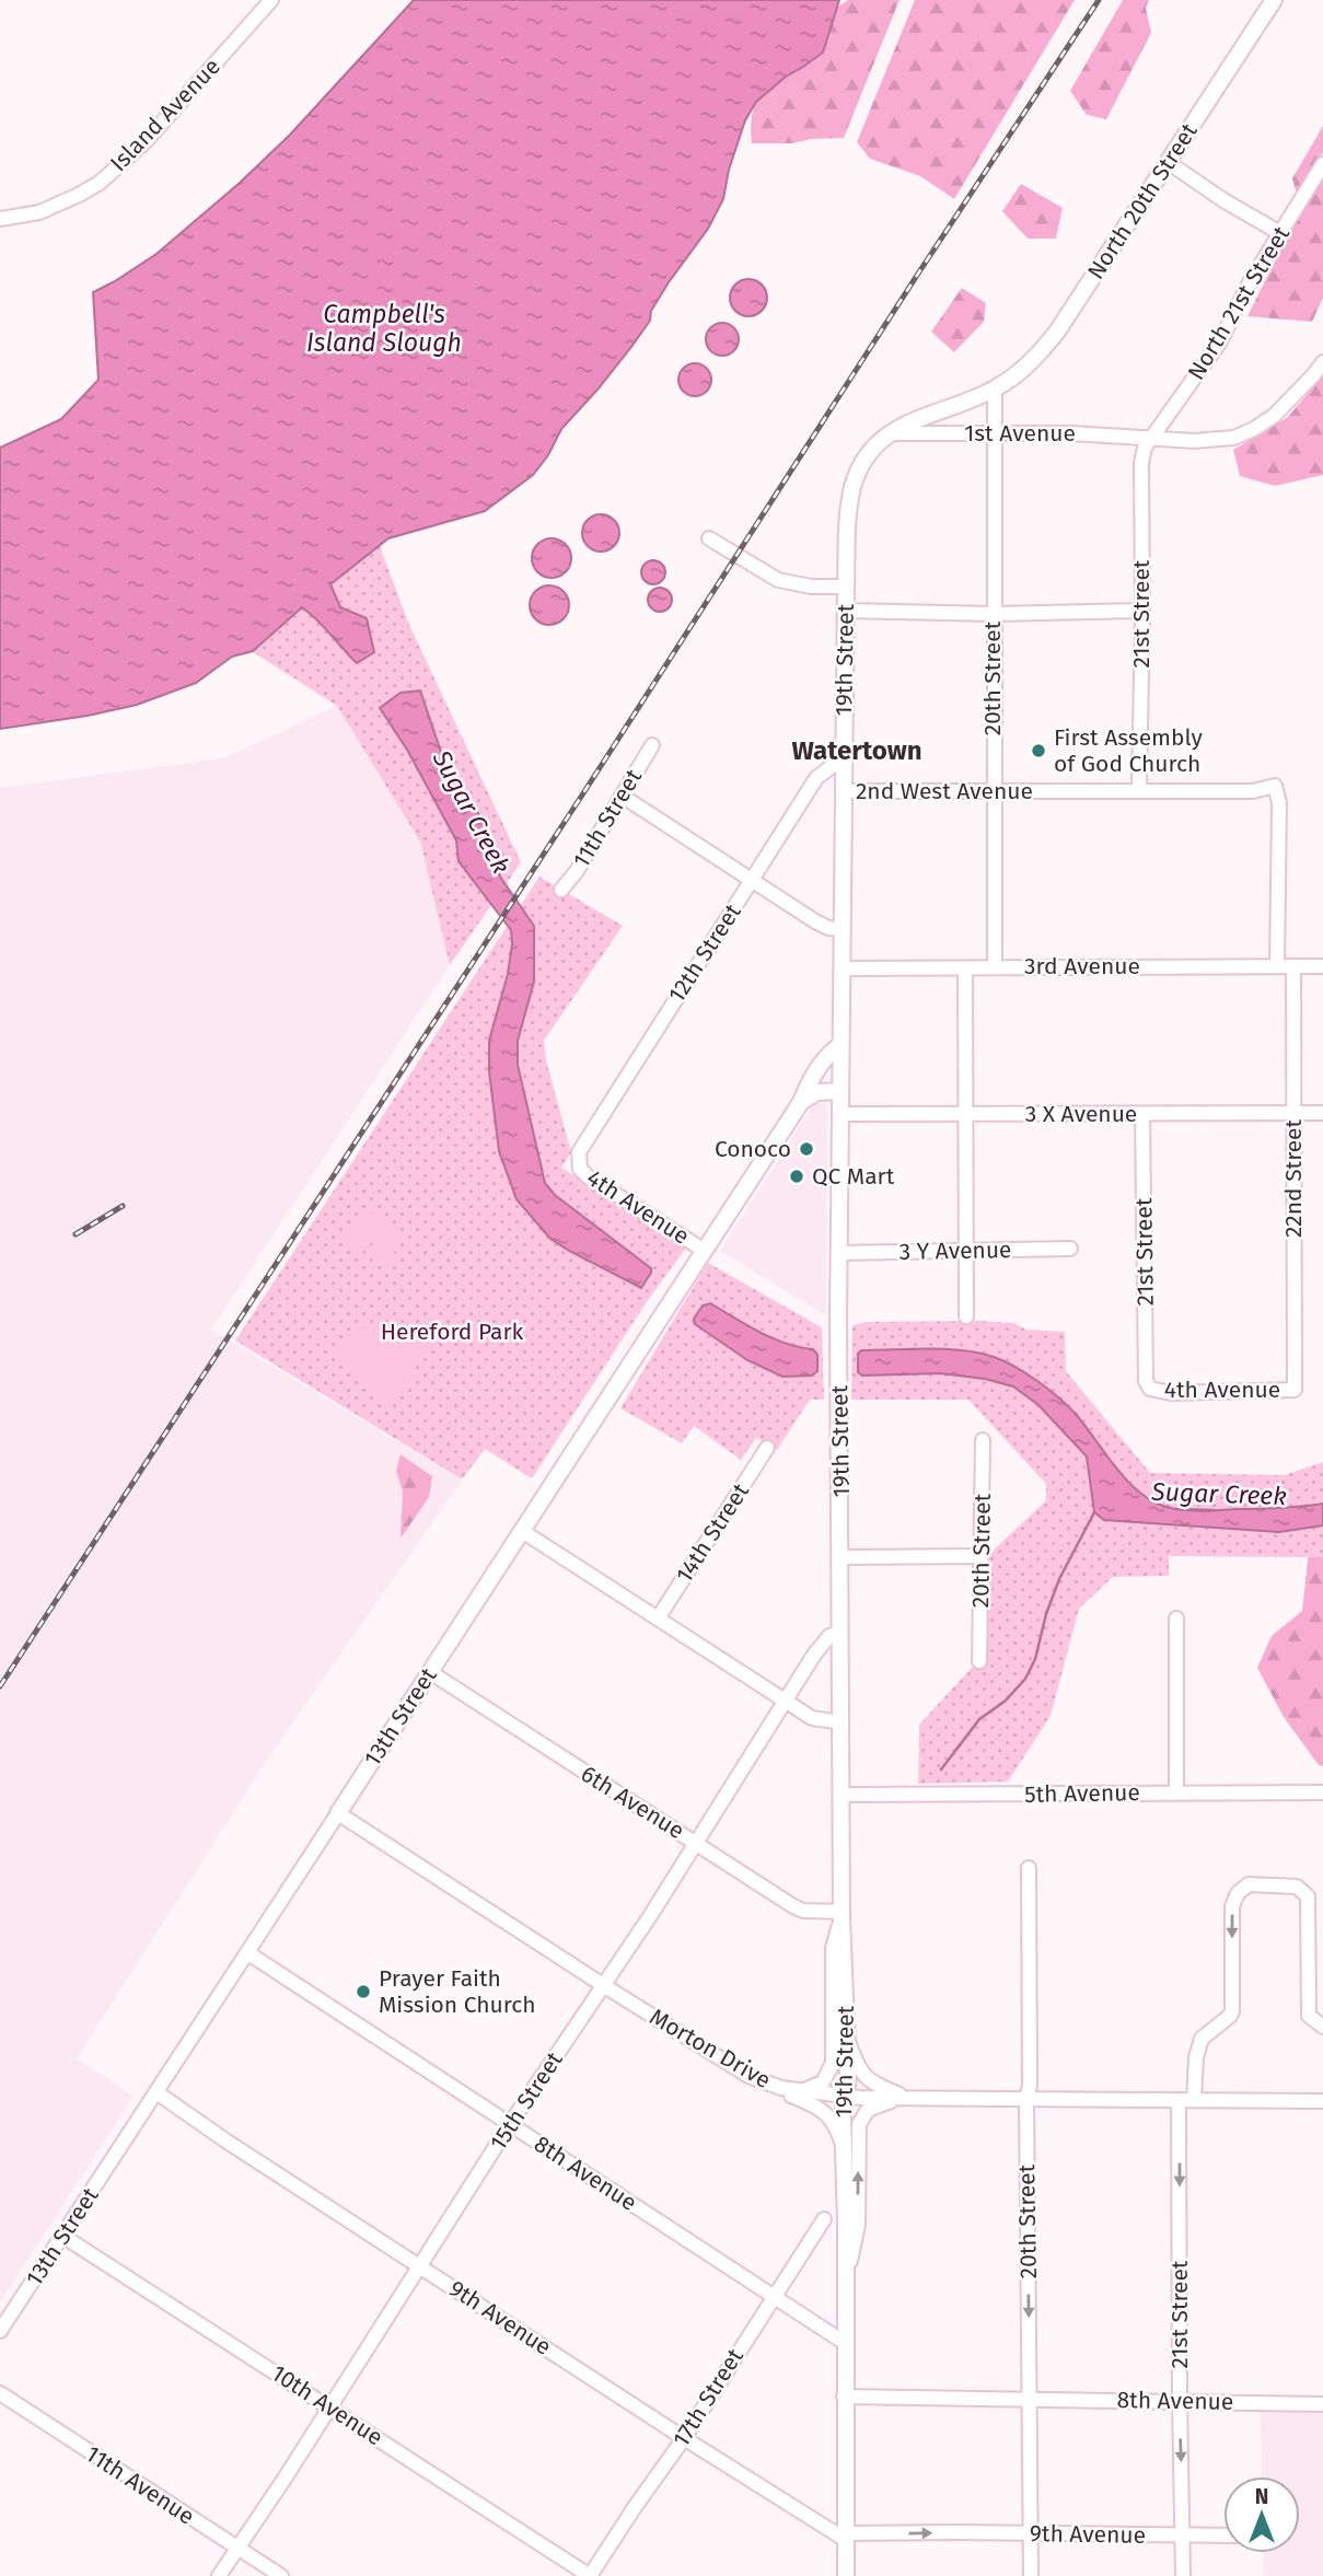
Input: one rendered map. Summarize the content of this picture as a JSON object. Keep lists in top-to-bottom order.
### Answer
{
  "streets": {
    "main road": ["North 20th Street", "19th Street", "13th Street"],
    "street": [
      "Island Avenue",
      "North 21st Street",
      "1st Avenue",
      "21st Street",
      "20th Street",
      "2nd West Avenue",
      "11th Street",
      "12th Street",
      "3rd Avenue",
      "3 X Avenue",
      "22nd Street",
      "4th Avenue",
      "3 Y Avenue",
      "14th Street",
      "5th Avenue",
      "6th Avenue",
      "Morton Drive",
      "15th Street",
      "8th Avenue",
      "9th Avenue",
      "17th Street",
      "10th Avenue",
      "11th Avenue"
    ]
  },
  "crossings": [
    ["North 20th Street", "19th Street"],
    ["North 20th Street", "20th Street"],
    ["North 21st Street", "1st Avenue"],
    ["North 21st Street", "21st Street"],
    ["1st Avenue", "21st Street"],
    ["1st Avenue", "19th Street"],
    ["1st Avenue", "20th Street"],
    ["21st Street", "2nd West Avenue"],
    ["21st Street", "3 X Avenue"],
    ["21st Street", "4th Avenue"],
    ["21st Street", "Morton Drive"],
    ["21st Street", "8th Avenue"],
    ["21st Street", "9th Avenue"],
    ["19th Street", "20th Street"],
    ["19th Street", "2nd West Avenue"],
    ["19th Street", "12th Street"],
    ["19th Street", "3rd Avenue"],
    ["19th Street", "3 X Avenue"],
    ["19th Street", "3 Y Avenue"],
    ["19th Street", "13th Street"],
    ["19th Street", "5th Avenue"],
    ["19th Street", "6th Avenue"],
    ["19th Street", "Morton Drive"],
    ["19th Street", "15th Street"],
    ["19th Street", "8th Avenue"],
    ["19th Street", "9th Avenue"],
    ["20th Street", "2nd West Avenue"],
    ["20th Street", "3rd Avenue"],
    ["20th Street", "Morton Drive"],
    ["20th Street", "8th Avenue"],
    ["20th Street", "9th Avenue"],
    ["2nd West Avenue", "3rd Avenue"],
    ["12th Street", "4th Avenue"],
    ["3rd Avenue", "22nd Street"],
    ["3 X Avenue", "22nd Street"],
    ["22nd Street", "4th Avenue"],
    ["4th Avenue", "13th Street"],
    ["13th Street", "6th Avenue"],
    ["13th Street", "Morton Drive"],
    ["13th Street", "8th Avenue"],
    ["13th Street", "9th Avenue"],
    ["13th Street", "10th Avenue"],
    ["6th Avenue", "15th Street"],
    ["Morton Drive", "15th Street"],
    ["15th Street", "8th Avenue"],
    ["15th Street", "9th Avenue"],
    ["15th Street", "10th Avenue"],
    ["15th Street", "11th Avenue"],
    ["8th Avenue", "17th Street"],
    ["9th Avenue", "17th Street"],
    ["17th Street", "10th Avenue"]
  ],
  "districts": ["Watertown"],
  "water": ["Campbell's Island Slough", "Sugar Creek"],
  "parks": ["Hereford Park"],
  "places": [
    "First Assembly of God Church",
    "Conoco",
    "QC Mart",
    "Prayer Faith Mission Church"
  ],
  "north": "top"
}
